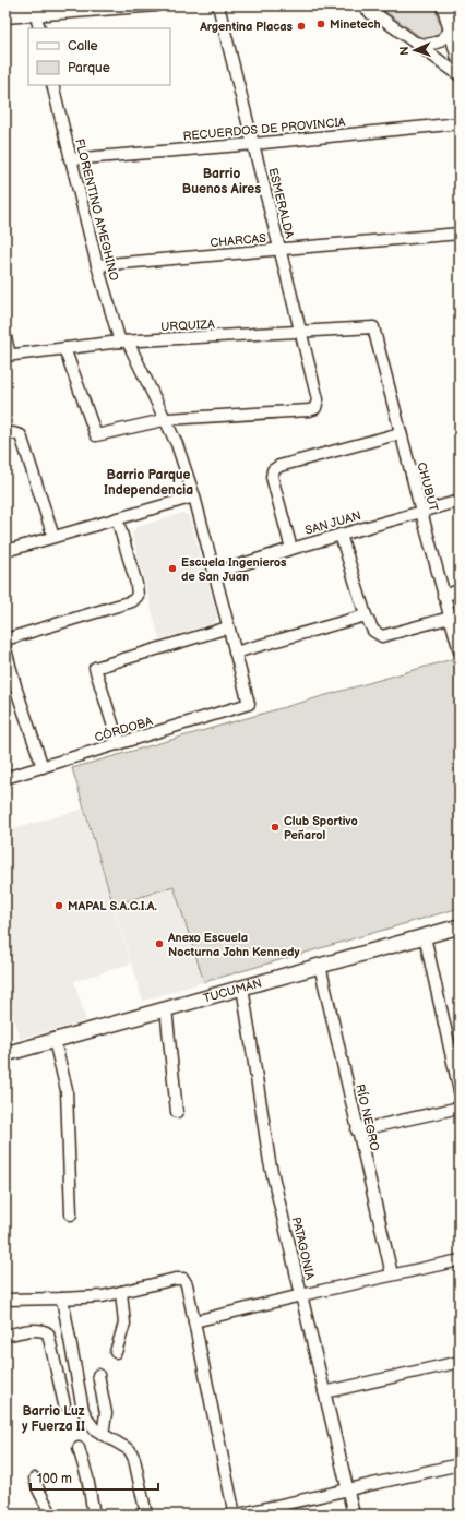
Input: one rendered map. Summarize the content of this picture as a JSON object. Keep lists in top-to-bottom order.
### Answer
{
  "streets": {
    "main road": ["TUCUMÁN"],
    "street": [
      "RECUERDOS DE PROVINCIA",
      "ESMERALDA",
      "FLORENTINO AMEGHINO",
      "CHARCAS",
      "URQUIZA",
      "CHUBUT",
      "SAN JUAN",
      "CÓRDOBA",
      "RÍO NEGRO",
      "PATAGONIA"
    ]
  },
  "crossings": [
    ["RECUERDOS DE PROVINCIA", "ESMERALDA"],
    ["RECUERDOS DE PROVINCIA", "FLORENTINO AMEGHINO"],
    ["ESMERALDA", "FLORENTINO AMEGHINO"],
    ["ESMERALDA", "CHARCAS"],
    ["ESMERALDA", "URQUIZA"],
    ["FLORENTINO AMEGHINO", "CHARCAS"],
    ["FLORENTINO AMEGHINO", "URQUIZA"],
    ["FLORENTINO AMEGHINO", "SAN JUAN"],
    ["FLORENTINO AMEGHINO", "CÓRDOBA"],
    ["URQUIZA", "CHUBUT"],
    ["CHUBUT", "SAN JUAN"],
    ["TUCUMÁN", "RÍO NEGRO"],
    ["TUCUMÁN", "PATAGONIA"]
  ],
  "districts": ["Barrio Buenos Aires", "Barrio Parque Independencia", "Barrio Luz y Fuerza II"],
  "places": [
    "Minetech",
    "Argentina Placas",
    "Escuela Ingenieros de San Juan",
    "Club Sportivo Peñarol",
    "MAPAL S.A.C.I.A.",
    "Anexo Escuela Nocturna John Kennedy"
  ],
  "legend": ["Calle", "Parque"],
  "scale_bar": "100 m",
  "north": "left"
}
